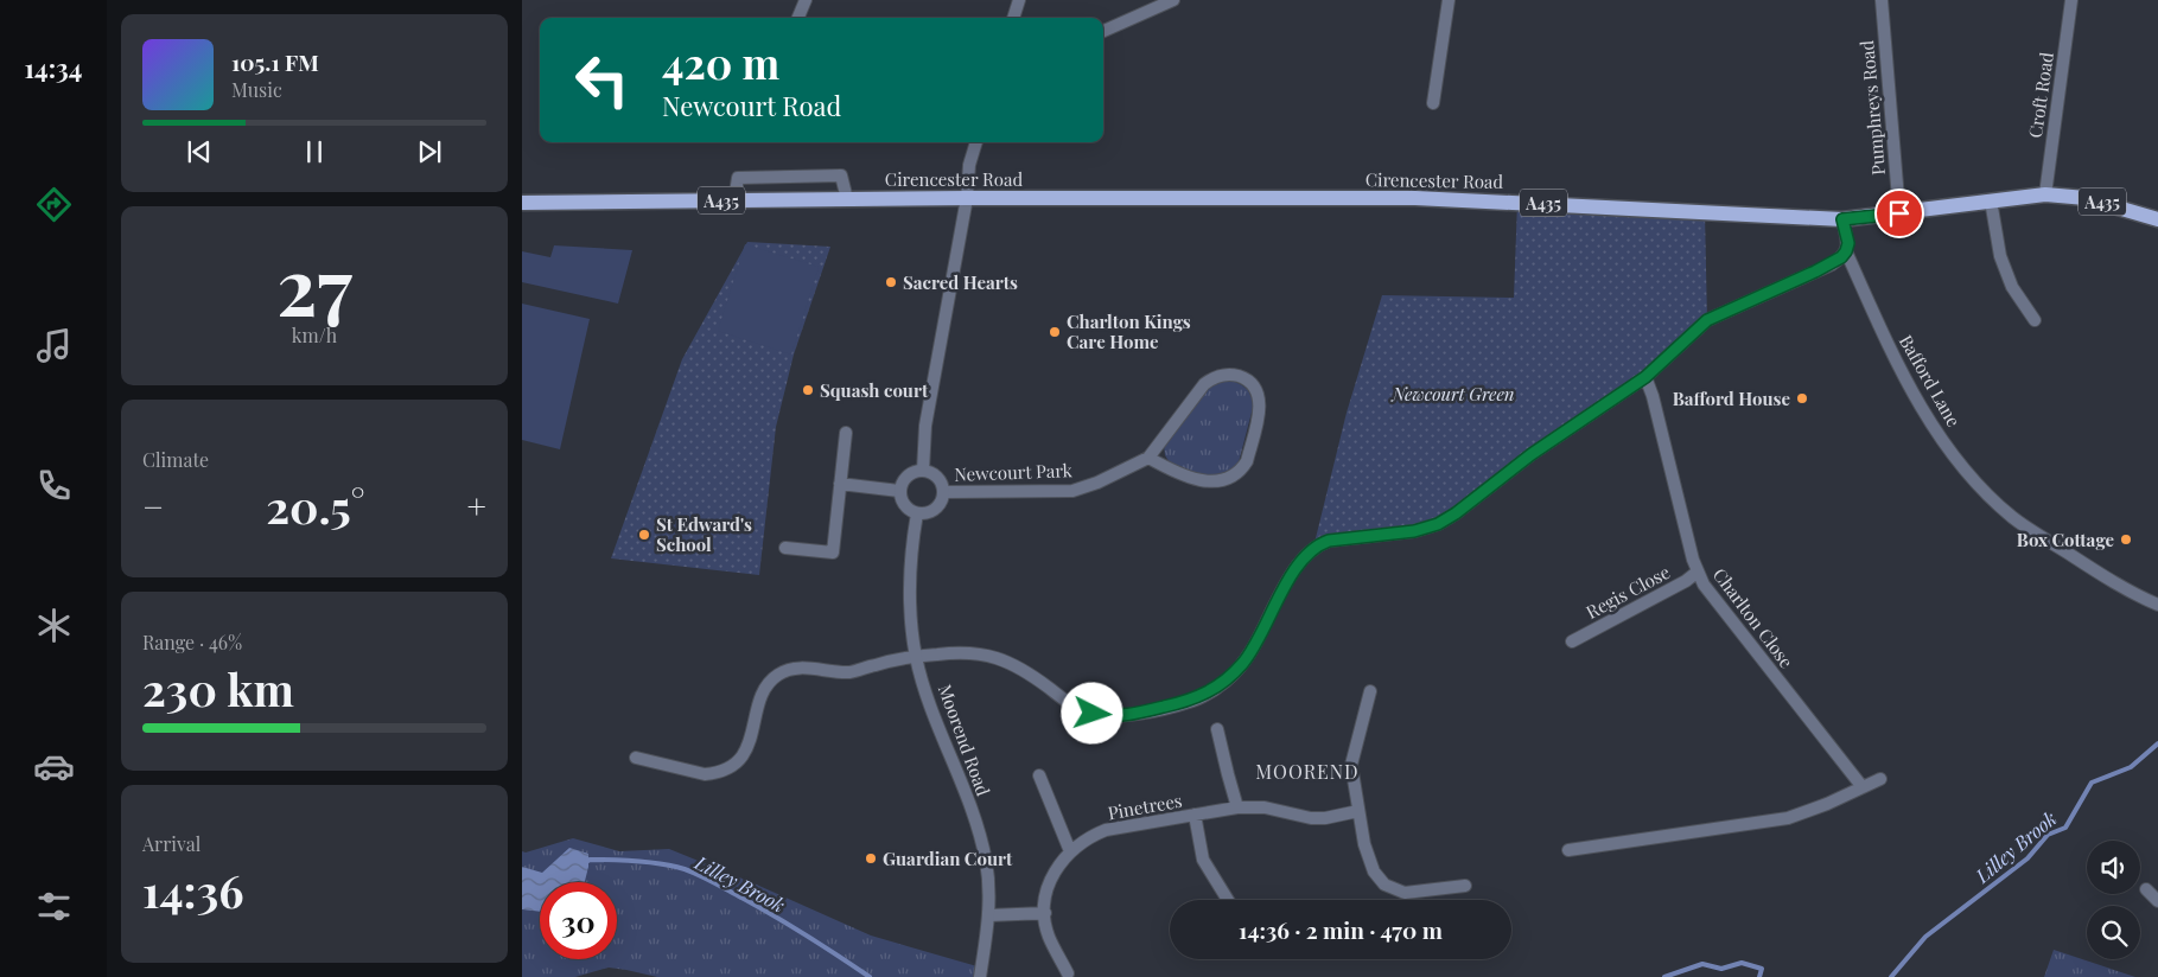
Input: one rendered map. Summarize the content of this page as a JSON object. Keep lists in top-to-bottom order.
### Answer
{
  "streets": {
    "main road": ["Cirencester Road", "A435"],
    "street": [
      "Croft Road",
      "Pumphreys Road",
      "Bafford Lane",
      "Newcourt Park",
      "Regis Close",
      "Charlton Close",
      "Moorend Road",
      "Pinetrees"
    ]
  },
  "crossings": [
    ["Croft Road", "Cirencester Road"],
    ["Pumphreys Road", "Cirencester Road"],
    ["Cirencester Road", "Bafford Lane"],
    ["Newcourt Park", "Moorend Road"],
    ["Regis Close", "Charlton Close"]
  ],
  "districts": ["MOOREND"],
  "water": ["Lilley Brook"],
  "parks": ["Newcourt Green"],
  "places": [
    "Sacred Hearts",
    "Charlton Kings Care Home",
    "Squash court",
    "Bafford House",
    "St Edward's School",
    "Box Cottage",
    "Guardian Court"
  ],
  "page": {
    "tabs": "14:34",
    "turn": ["420 m", "Newcourt Road"],
    "song": ["105.1 FM", "Music"],
    "tile": [
      ["27", "km/h"],
      "Climate",
      ["Range · 46%", "230 km"],
      ["Arrival", "14:36"]
    ],
    "heat": ["−", "20.5°", "+"],
    "limit": "30",
    "trip": "14:36 · 2 min · 470 m"
  }
}
